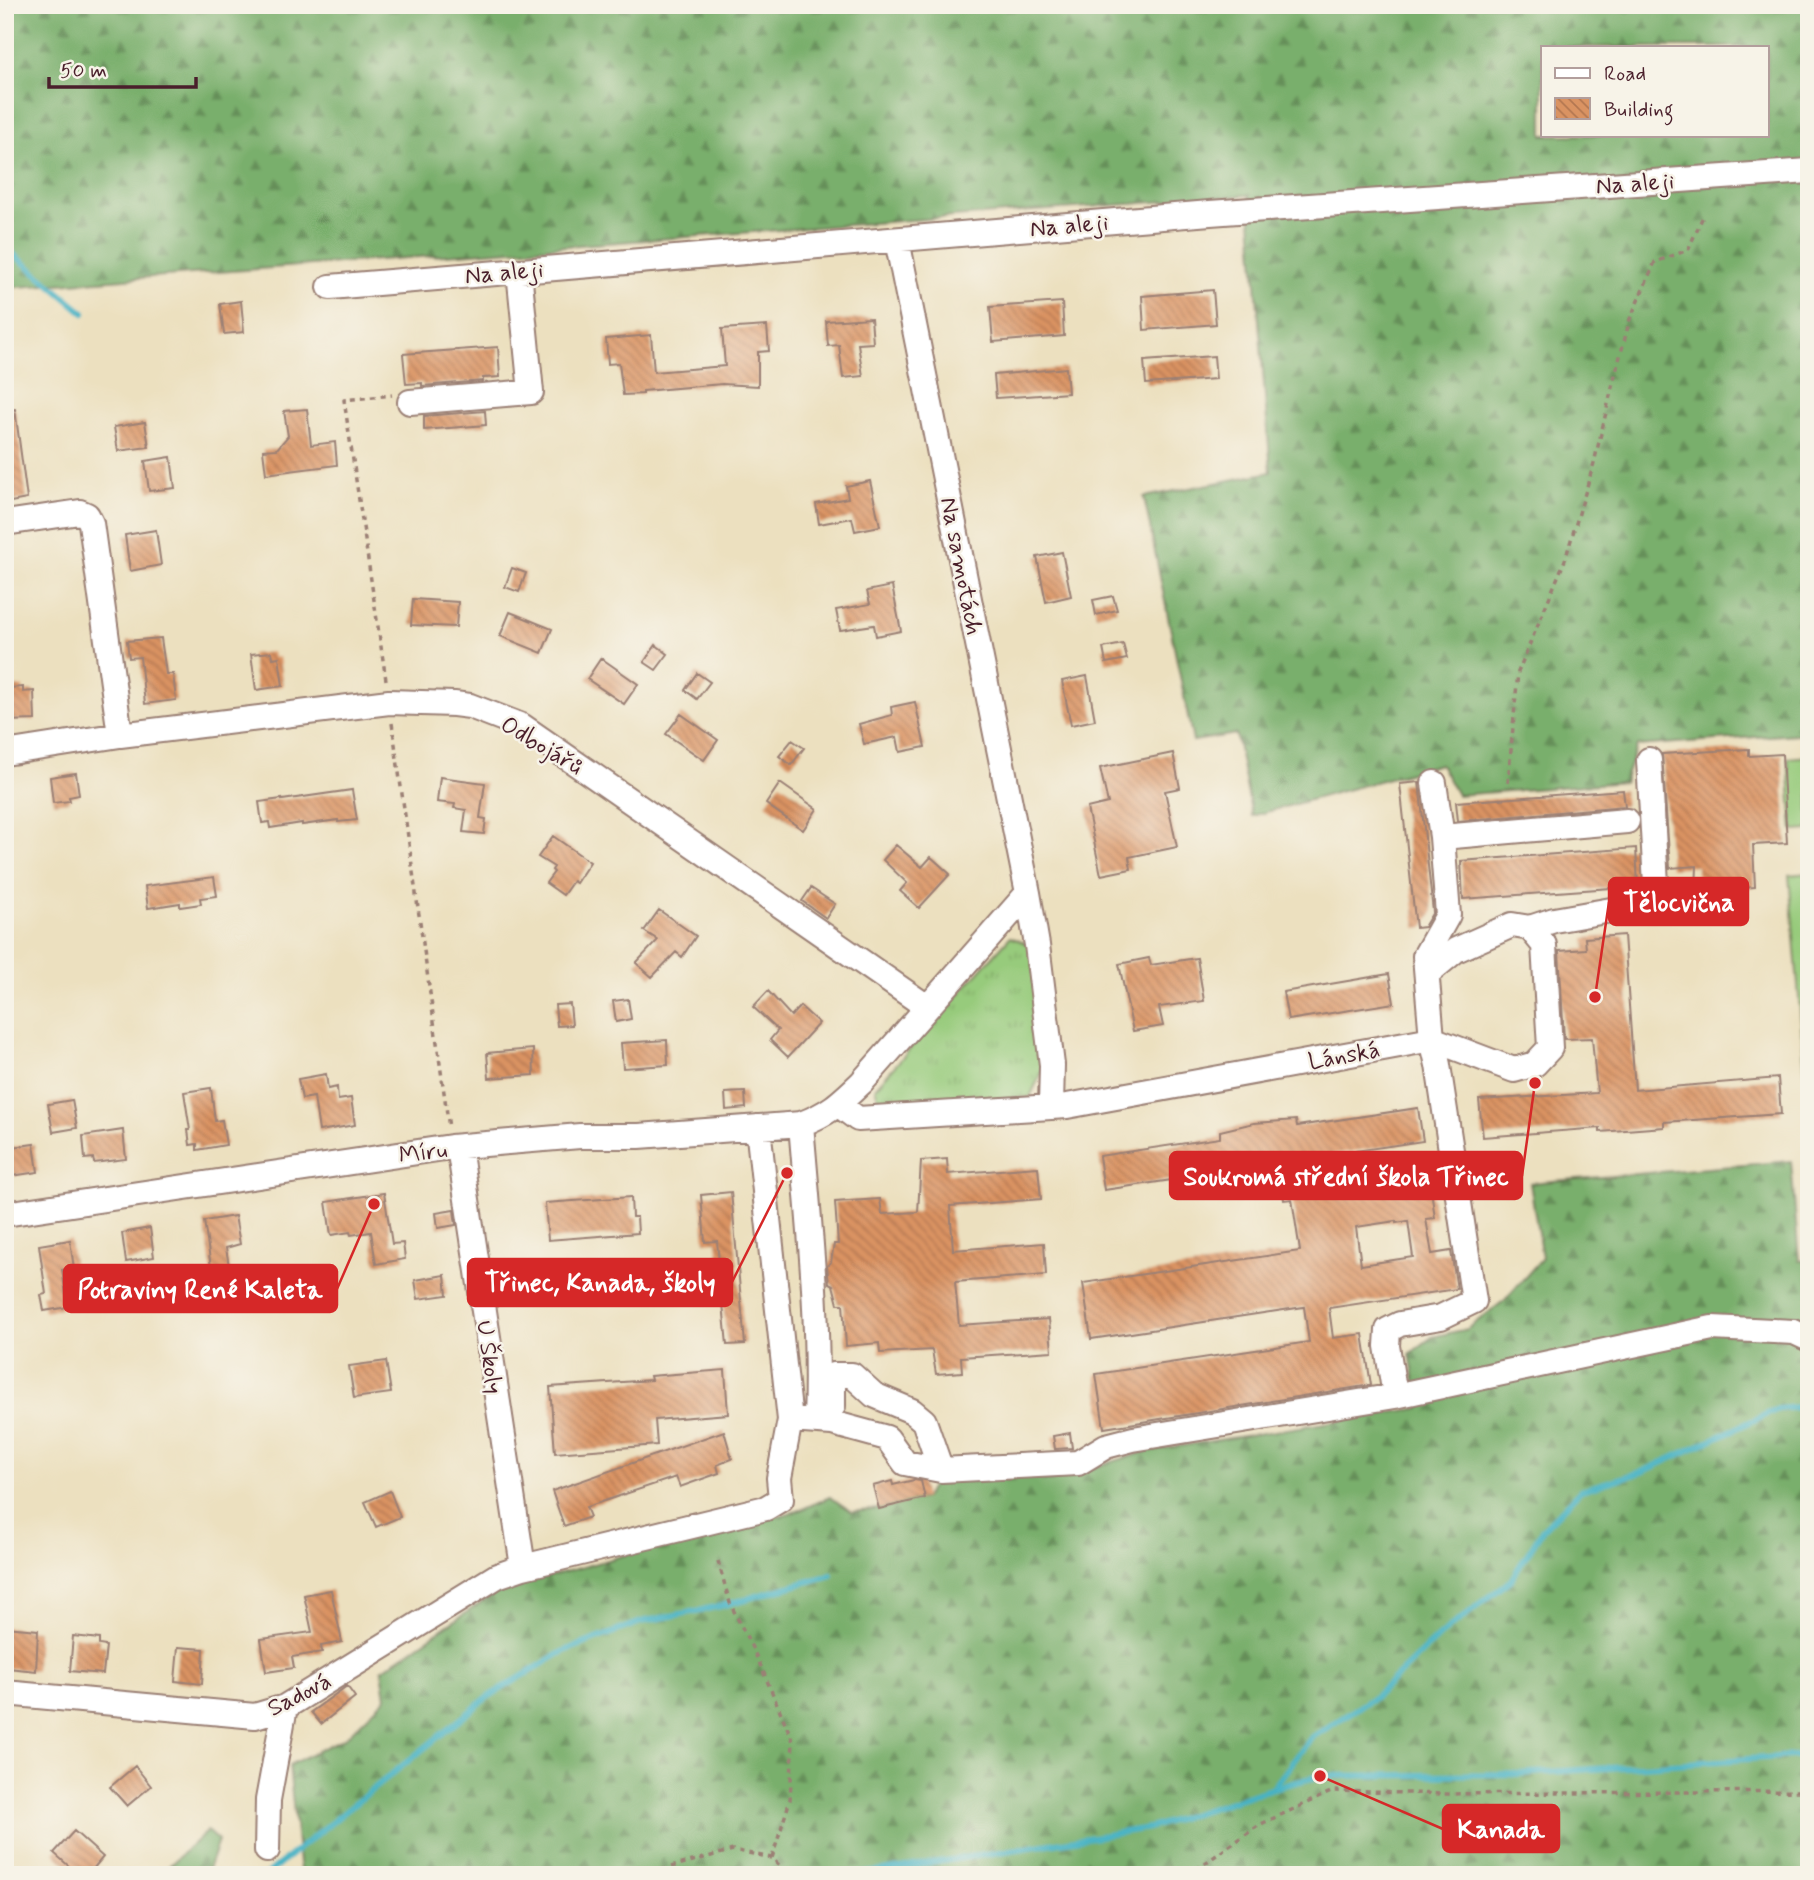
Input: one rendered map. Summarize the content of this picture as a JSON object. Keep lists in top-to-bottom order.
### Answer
{
  "streets": {
    "street": [
      "Na aleji",
      "Na samotách",
      "Odbojářů",
      "Lánská",
      "Míru",
      "U Školy",
      "Sadová"
    ]
  },
  "crossings": [
    ["Na aleji", "Na samotách"],
    ["Na samotách", "Lánská"],
    ["Lánská", "Míru"],
    ["Míru", "U Školy"],
    ["U Školy", "Sadová"]
  ],
  "places": [
    "Tělocvična",
    "Soukromá střední škola Třinec",
    "Třinec, Kanada, školy",
    "Potraviny René Kaleta",
    "Kanada"
  ],
  "legend": ["Road", "Building"],
  "scale_bar": "50 m"
}
